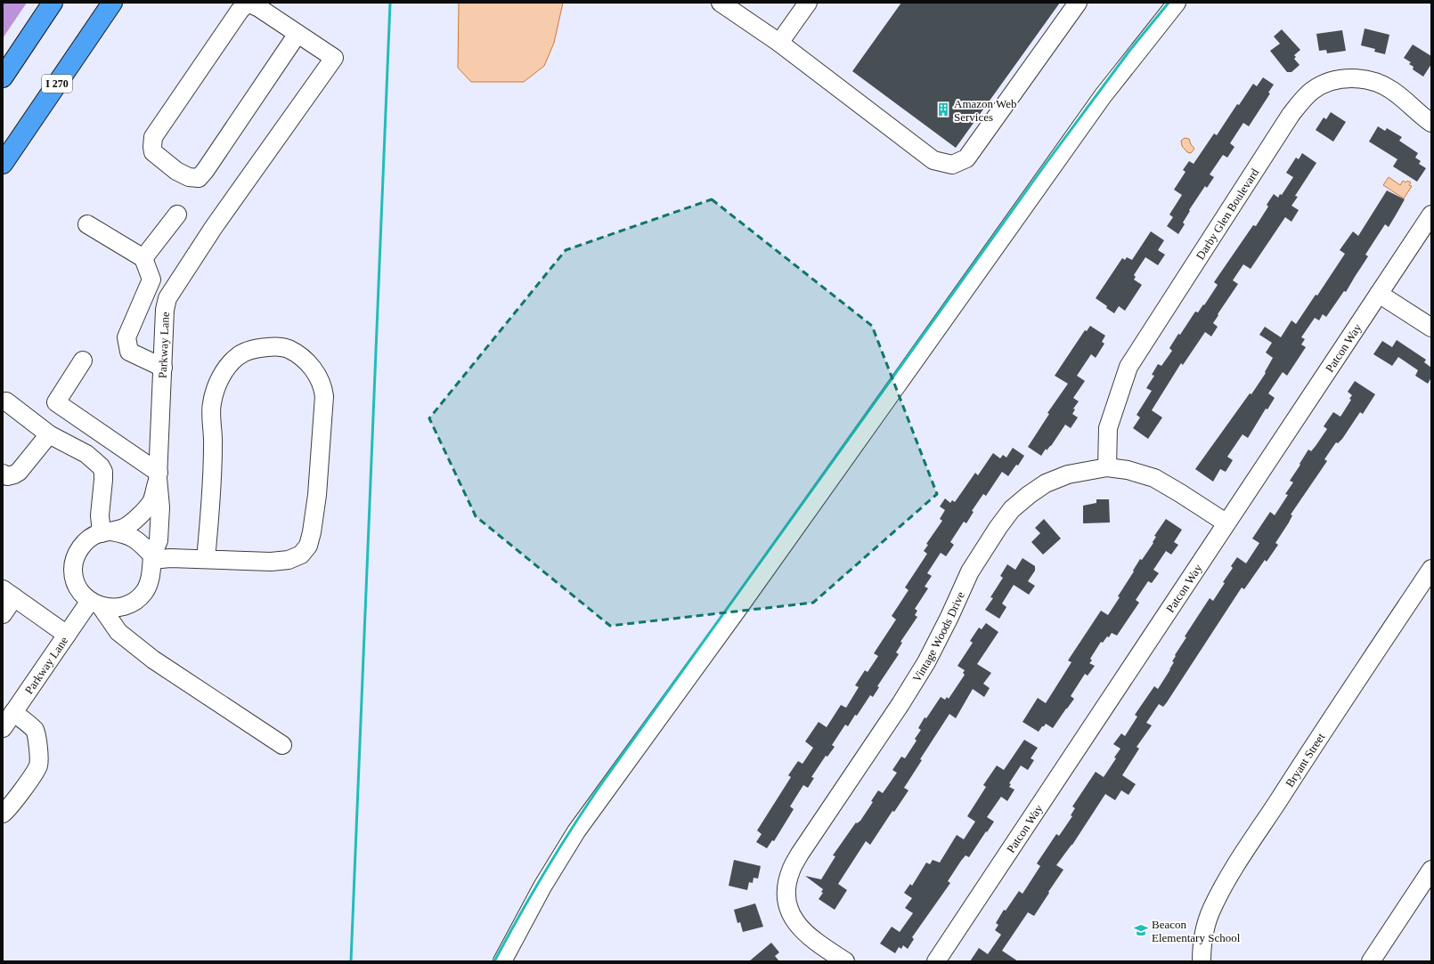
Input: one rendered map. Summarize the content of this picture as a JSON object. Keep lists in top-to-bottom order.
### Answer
{
  "streets": {
    "highway": ["I 270"],
    "street": [
      "Darby Glen Boulevard",
      "Parkway Lane",
      "Patcon Way",
      "Vintage Woods Drive",
      "Bryant Street"
    ]
  },
  "crossings": [
    ["Darby Glen Boulevard", "Vintage Woods Drive"],
    ["Patcon Way", "Vintage Woods Drive"]
  ],
  "places": {
    "building": ["Amazon Web Services"],
    "school or university": ["Beacon Elementary School"]
  }
}
